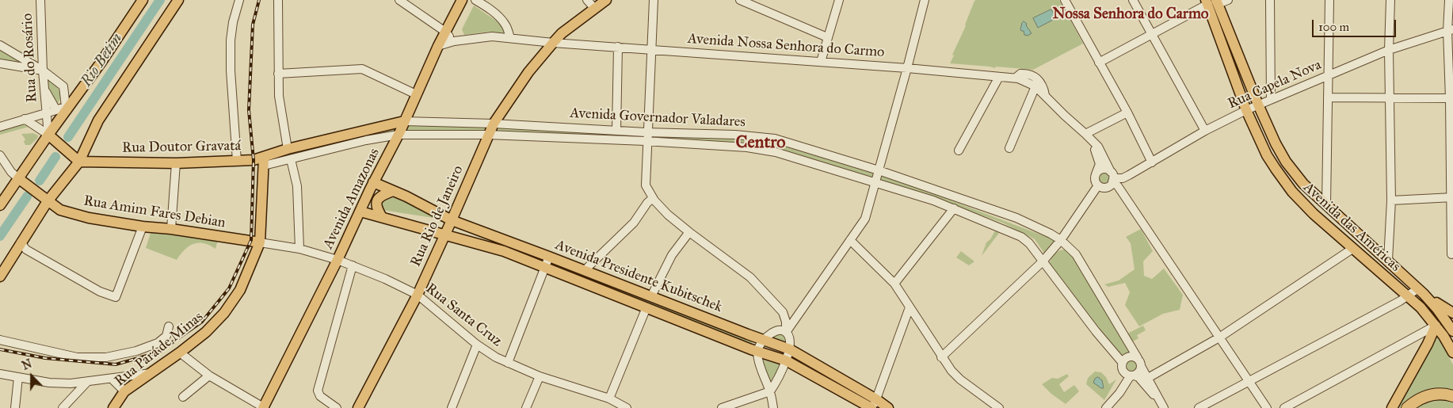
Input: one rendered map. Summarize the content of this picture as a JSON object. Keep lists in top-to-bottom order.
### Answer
{
  "streets": {
    "main road": [
      "Avenida Governador Valadares",
      "Rua Doutor Gravatá",
      "Avenida Amazonas",
      "Rua Amim Fares Debian",
      "Rua Rio de Janeiro",
      "Avenida das Américas",
      "Avenida Presidente Kubitschek",
      "Rua Pará de Minas"
    ],
    "street": [
      "Avenida Nossa Senhora do Carmo",
      "Rua do Rosário",
      "Rua Capela Nova",
      "Rua Santa Cruz"
    ]
  },
  "crossings": [
    ["Avenida Nossa Senhora do Carmo", "Rua Capela Nova"],
    ["Avenida Nossa Senhora do Carmo", "Avenida Amazonas"],
    ["Avenida Nossa Senhora do Carmo", "Rua Rio de Janeiro"],
    ["Rua Capela Nova", "Avenida das Américas"],
    ["Avenida Governador Valadares", "Rua Doutor Gravatá"],
    ["Avenida Governador Valadares", "Avenida Amazonas"],
    ["Avenida Governador Valadares", "Rua Rio de Janeiro"],
    ["Avenida Governador Valadares", "Rua Pará de Minas"],
    ["Rua Doutor Gravatá", "Rua Pará de Minas"],
    ["Avenida Amazonas", "Avenida Presidente Kubitschek"],
    ["Avenida Amazonas", "Rua Santa Cruz"],
    ["Rua Amim Fares Debian", "Rua Santa Cruz"],
    ["Rua Amim Fares Debian", "Rua Pará de Minas"],
    ["Rua Rio de Janeiro", "Avenida Presidente Kubitschek"],
    ["Rua Rio de Janeiro", "Rua Santa Cruz"],
    ["Rua Santa Cruz", "Rua Pará de Minas"]
  ],
  "districts": ["Nossa Senhora do Carmo", "Centro"],
  "water": ["Rio Betim"],
  "scale_bar": "100 m",
  "north": "top"
}
